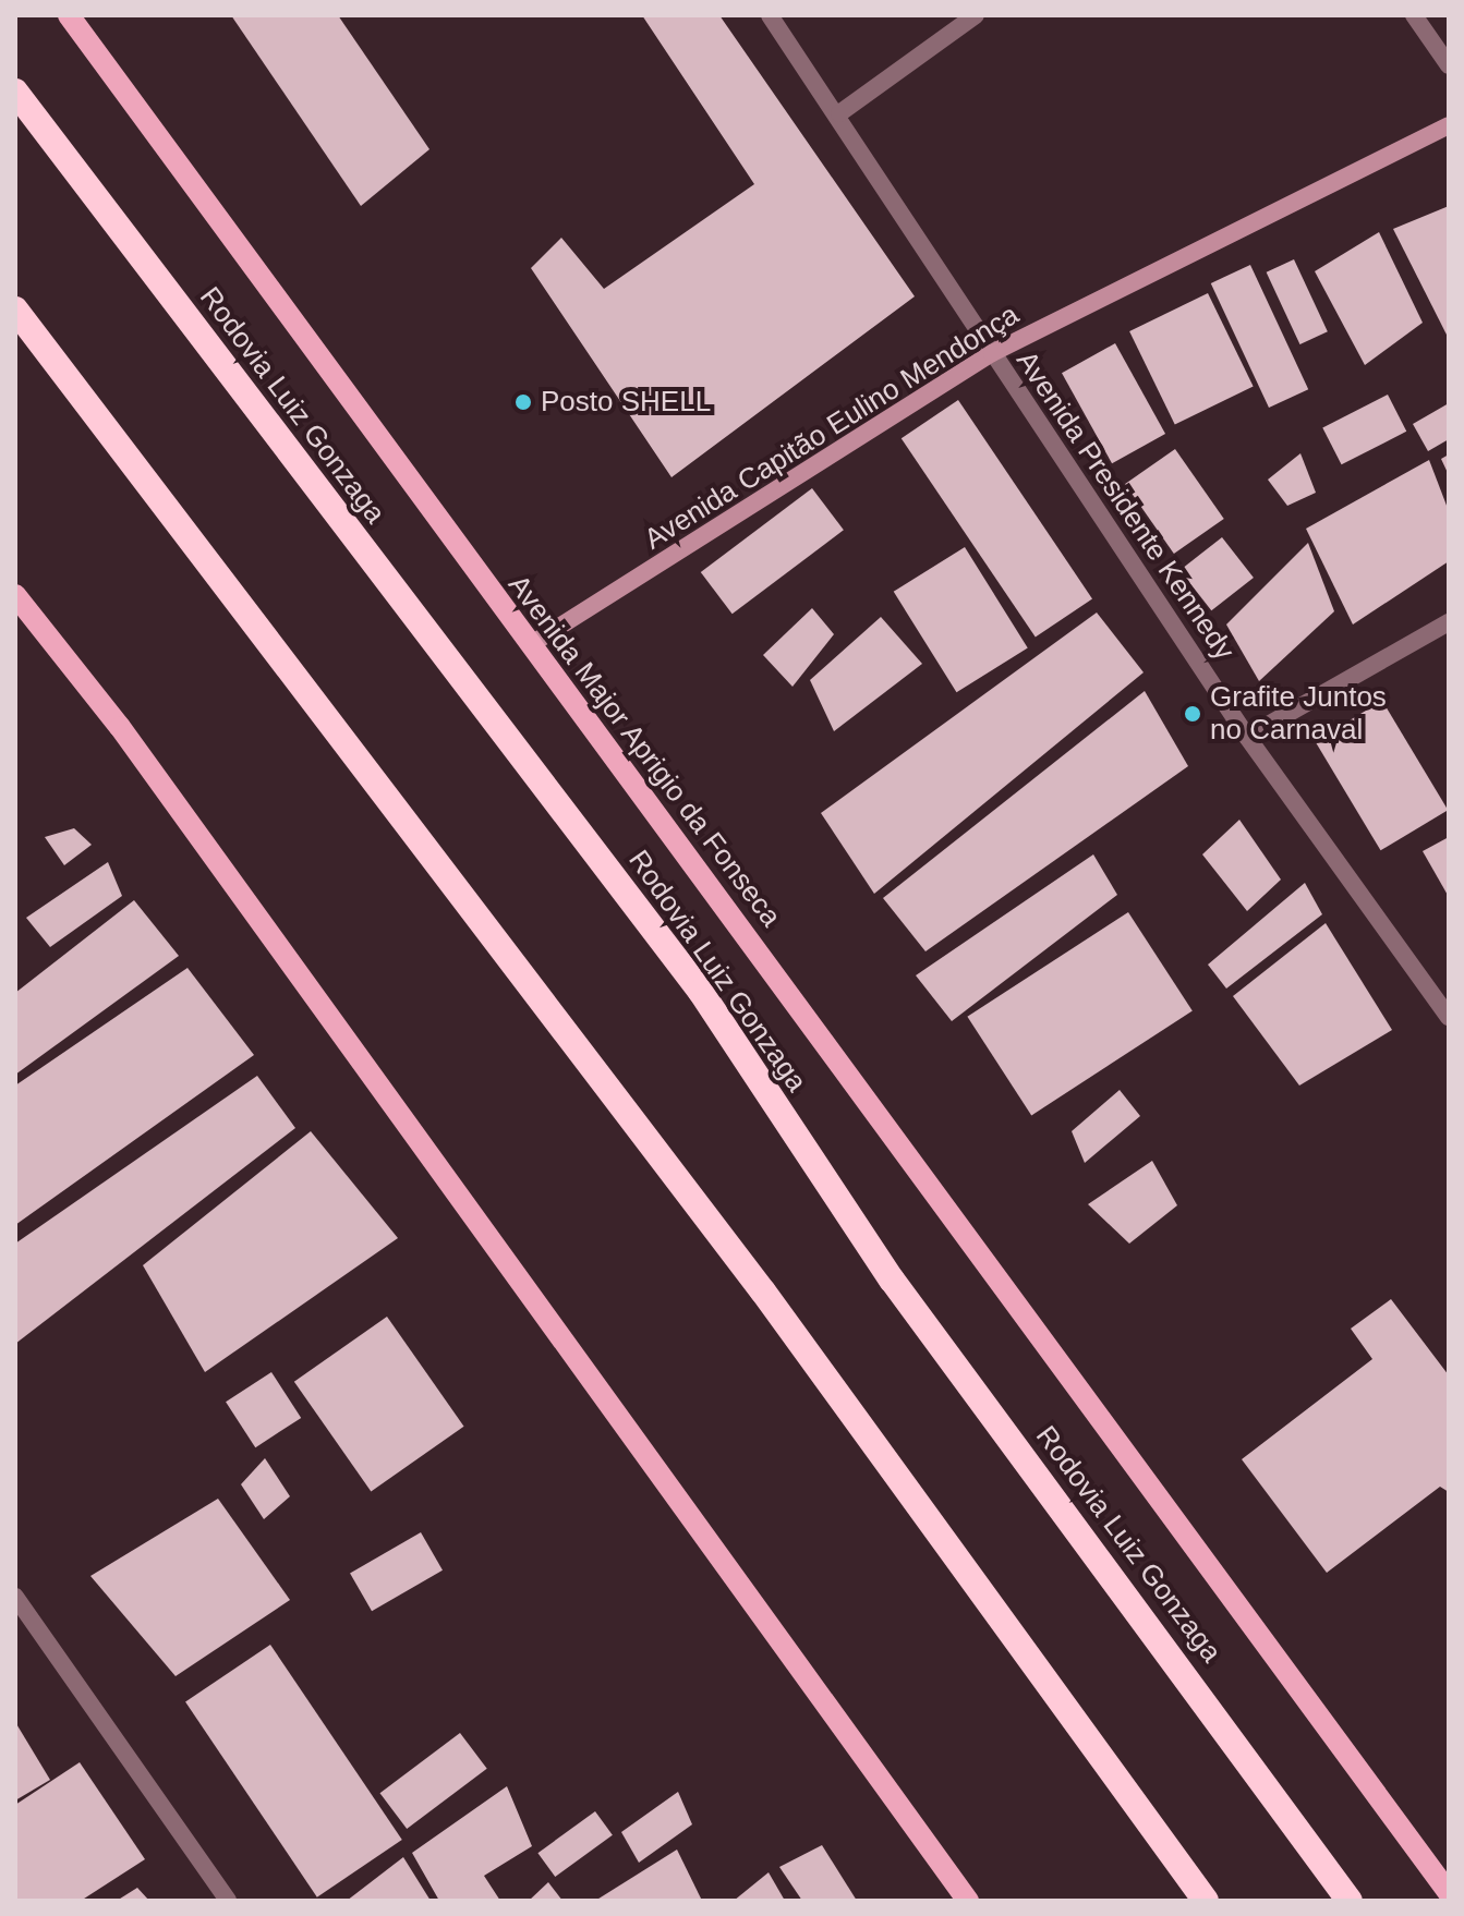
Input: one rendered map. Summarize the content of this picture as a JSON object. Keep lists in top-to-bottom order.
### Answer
{
  "streets": {
    "highway": ["Rodovia Luiz Gonzaga"],
    "main road": ["Avenida Capitão Eulino Mendonça", "Avenida Major Aprigio da Fonseca"],
    "street": ["Avenida Presidente Kennedy"]
  },
  "crossings": [
    ["Avenida Capitão Eulino Mendonça", "Avenida Presidente Kennedy"],
    ["Avenida Capitão Eulino Mendonça", "Avenida Major Aprigio da Fonseca"]
  ],
  "places": ["Posto SHELL", "Grafite Juntos no Carnaval"]
}
